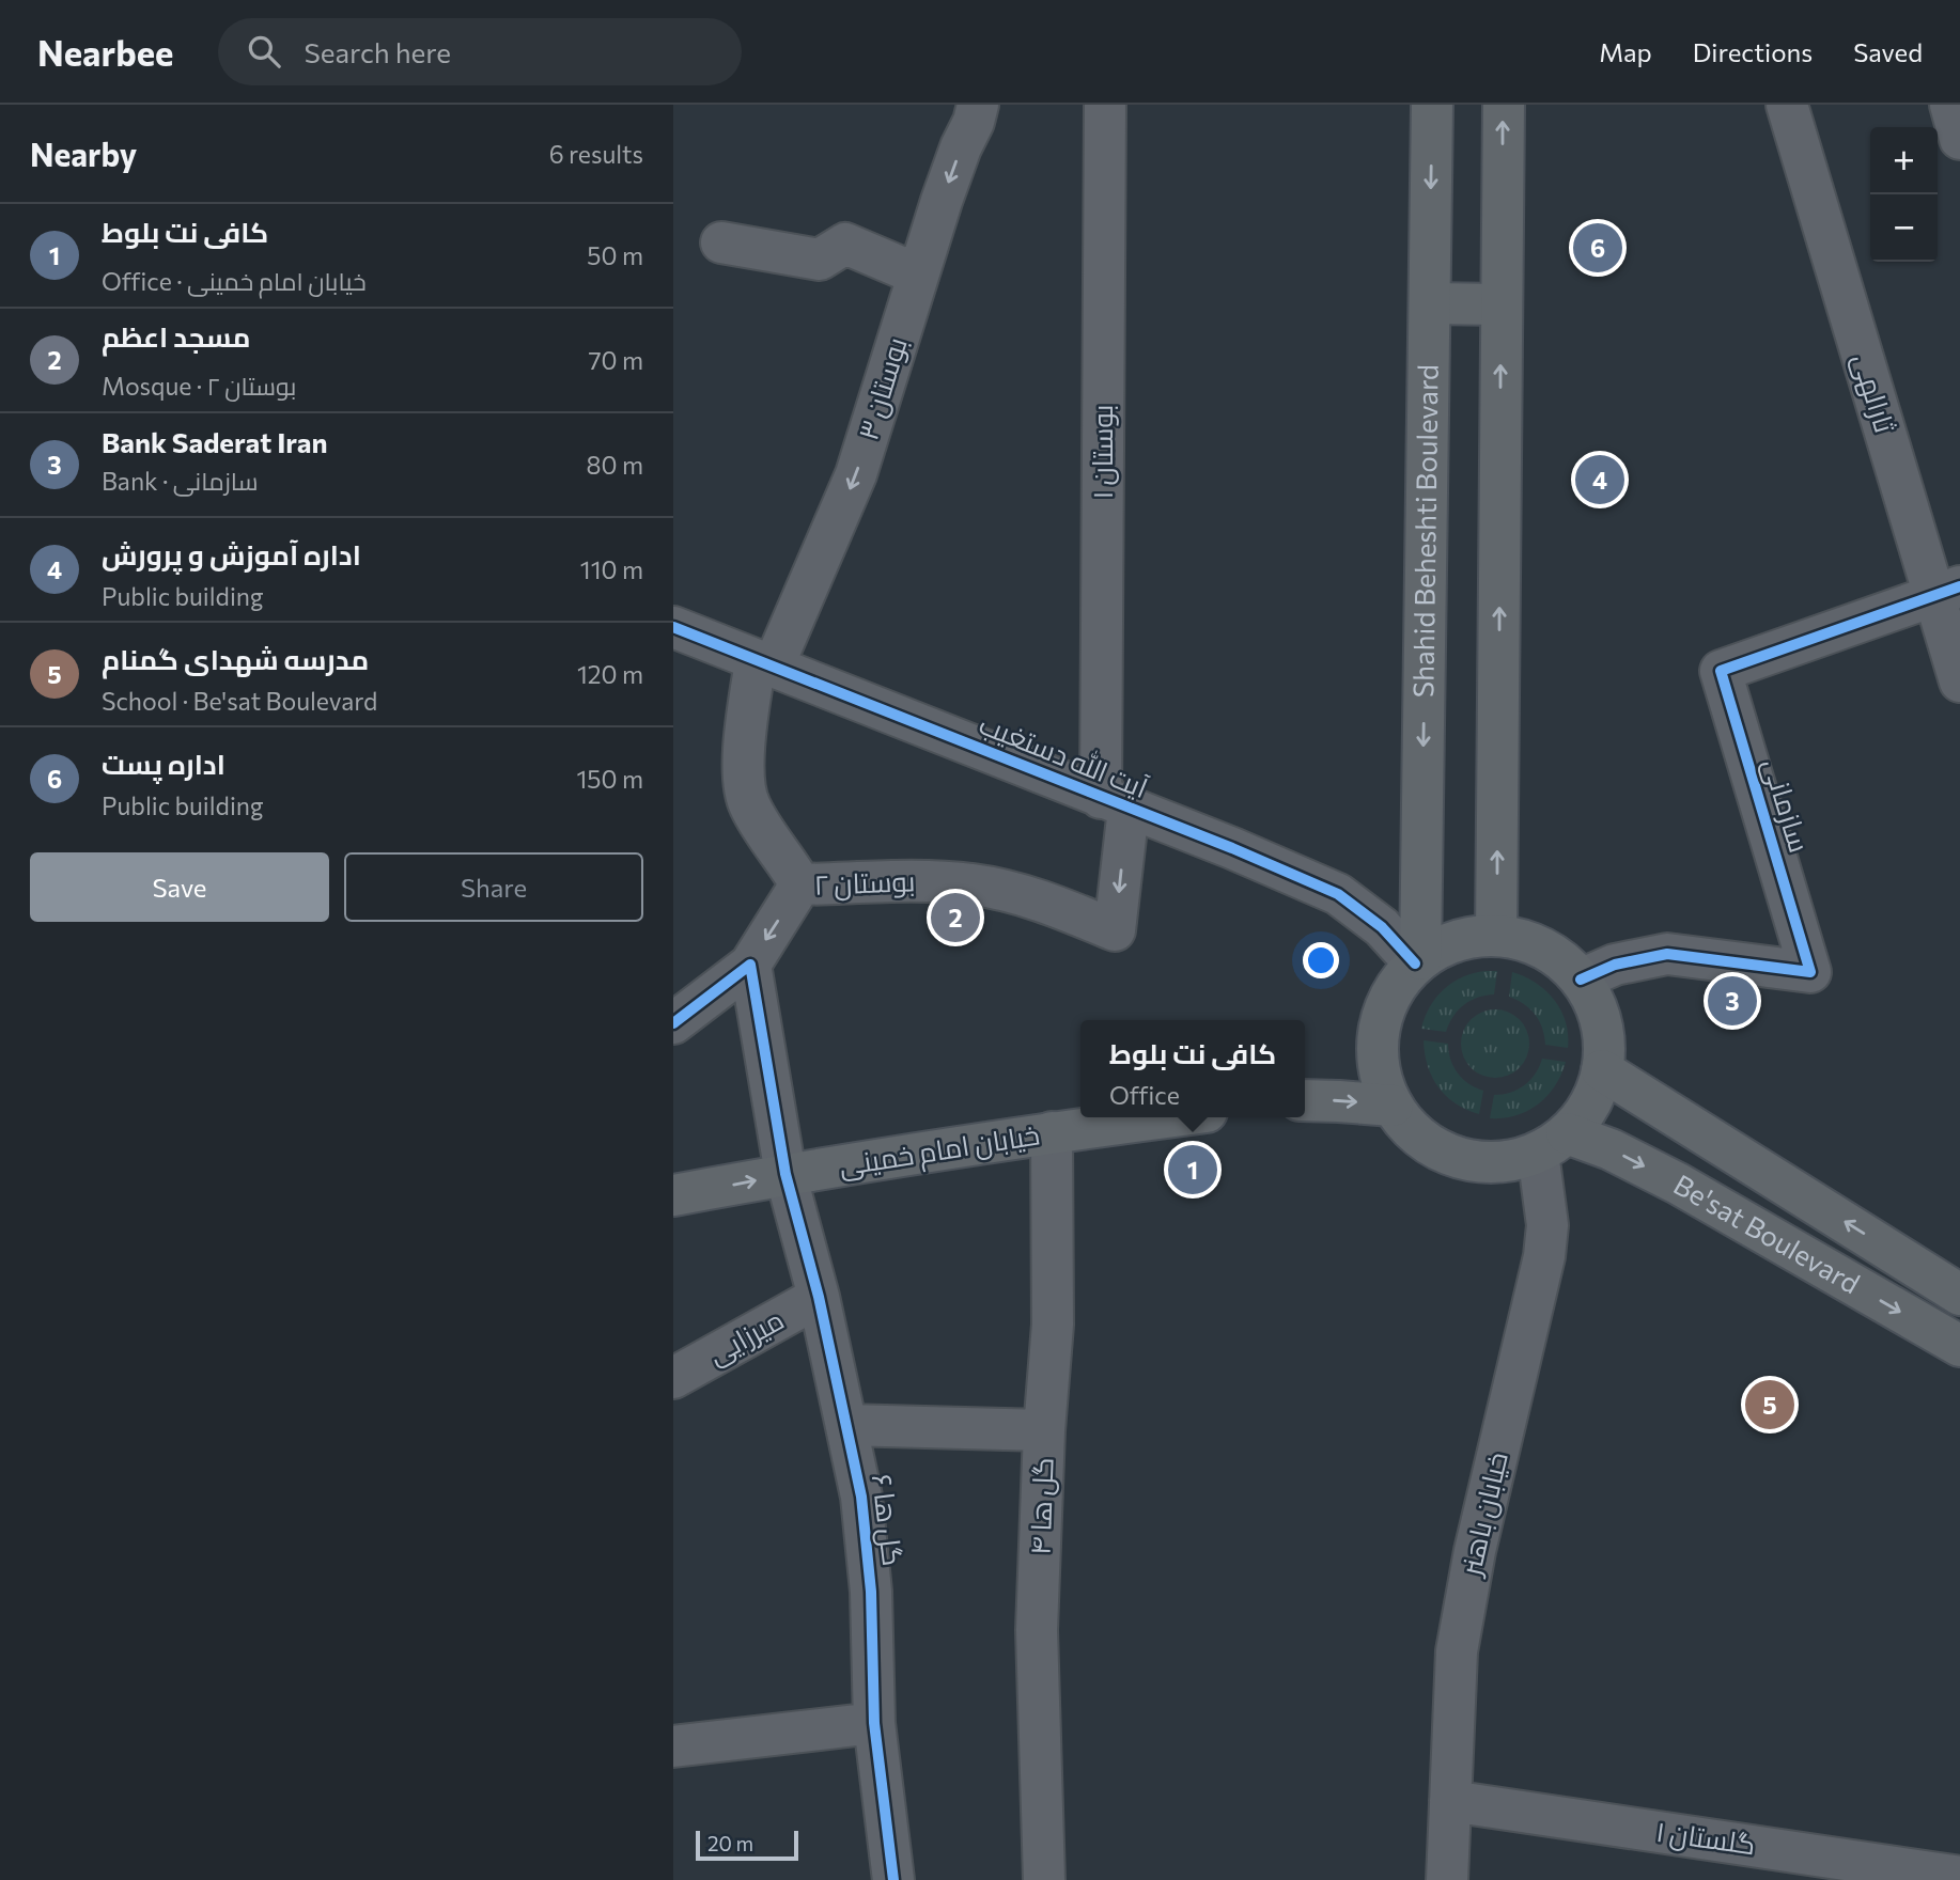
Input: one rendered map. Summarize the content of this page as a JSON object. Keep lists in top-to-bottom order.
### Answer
{
  "streets": {
    "main road": ["Shahid Beheshti Boulevard", "خیابان امام خمینی", "Be'sat Boulevard"],
    "street": [
      "بوستان ۳",
      "ثارالهی",
      "بوستان ۱",
      "آیت الله دستغیب",
      "سازمانی",
      "بوستان ۲",
      "میرزایی",
      "گل ها ۴",
      "خیابان باهنر",
      "گل ها ۶",
      "گلستان ۱"
    ]
  },
  "crossings": [
    ["بوستان ۳", "آیت الله دستغیب"],
    ["بوستان ۳", "بوستان ۲"],
    ["ثارالهی", "سازمانی"],
    ["بوستان ۱", "آیت الله دستغیب"],
    ["بوستان ۱", "بوستان ۲"],
    ["Shahid Beheshti Boulevard", "آیت الله دستغیب"],
    ["Shahid Beheshti Boulevard", "سازمانی"],
    ["Shahid Beheshti Boulevard", "Be'sat Boulevard"],
    ["Shahid Beheshti Boulevard", "خیابان باهنر"],
    ["آیت الله دستغیب", "سازمانی"],
    ["آیت الله دستغیب", "بوستان ۲"],
    ["آیت الله دستغیب", "Be'sat Boulevard"],
    ["آیت الله دستغیب", "خیابان باهنر"],
    ["سازمانی", "Be'sat Boulevard"],
    ["سازمانی", "خیابان باهنر"],
    ["بوستان ۲", "گل ها ۶"],
    ["خیابان امام خمینی", "گل ها ۴"],
    ["خیابان امام خمینی", "گل ها ۶"],
    ["Be'sat Boulevard", "خیابان باهنر"],
    ["میرزایی", "گل ها ۶"],
    ["خیابان باهنر", "گلستان ۱"]
  ],
  "one_way": ["بوستان ۳"],
  "scale_bar": "20 m",
  "page": {
    "header": "Nearbee",
    "search": "Search here",
    "nav": ["Map", "Directions", "Saved"],
    "heading": ["Nearby", "6 results"],
    "map_buttons": ["+", "−"],
    "list": [
      {
        "mark": "1",
        "name": "کافی نت بلوط",
        "note": "Office · خیابان امام خمینی",
        "value": "50 m"
      },
      {
        "mark": "2",
        "name": "مسجد اعظم",
        "note": "Mosque · بوستان ۲",
        "value": "70 m"
      },
      {
        "mark": "3",
        "name": "Bank Saderat Iran",
        "note": "Bank · سازمانی",
        "value": "80 m"
      },
      {
        "mark": "4",
        "name": "اداره آموزش و پرورش",
        "note": "Public building",
        "value": "110 m"
      },
      {
        "mark": "5",
        "name": "مدرسه شهدای گمنام",
        "note": "School · Be'sat Boulevard",
        "value": "120 m"
      },
      {
        "mark": "6",
        "name": "اداره پست",
        "note": "Public building",
        "value": "150 m"
      }
    ],
    "pins": [
      "6",
      "4",
      "2",
      "3",
      "1",
      "5"
    ],
    "buttons": ["Save", "Share"],
    "popup": ["کافی نت بلوط", "Office"],
    "scale": "20 m"
  }
}
